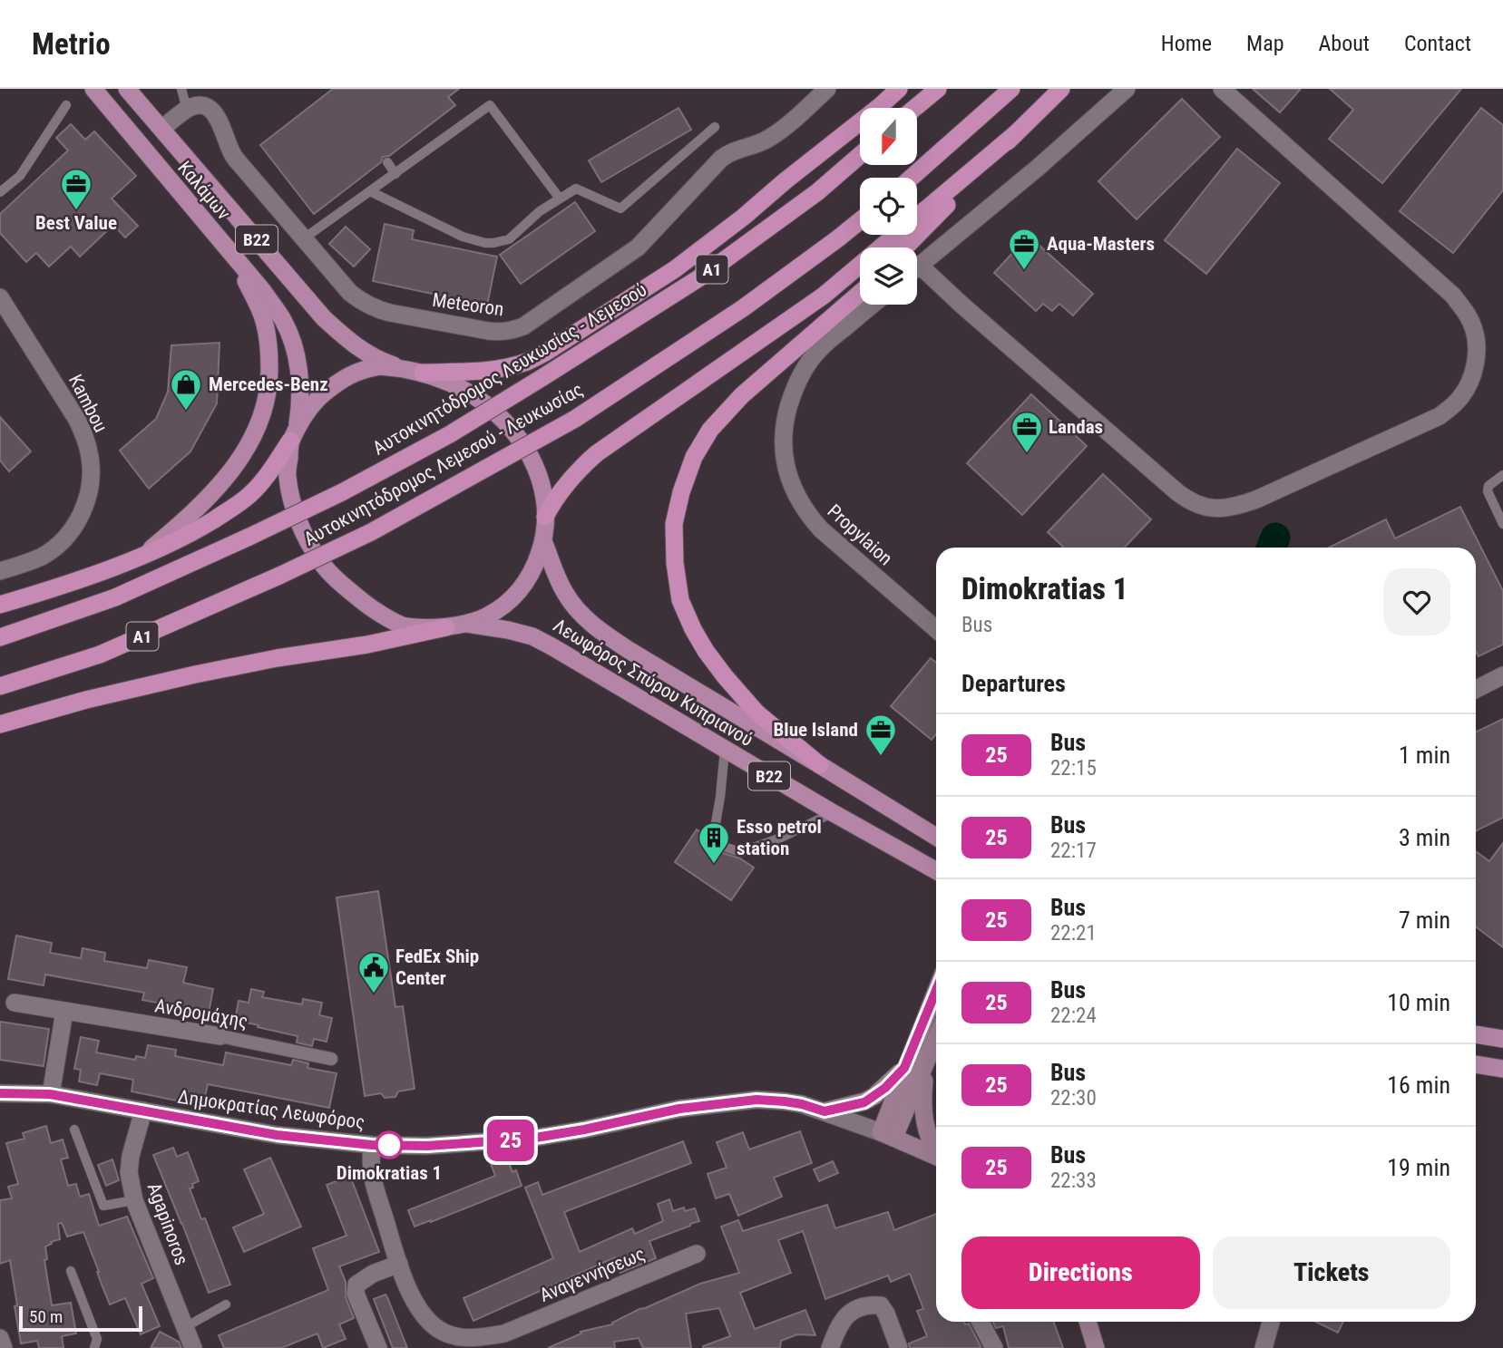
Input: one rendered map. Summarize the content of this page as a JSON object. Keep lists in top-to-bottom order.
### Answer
{
  "streets": {
    "highway": ["A1", "Αυτοκινητόδρομος Λευκωσίας - Λεμεσού", "Αυτοκινητόδρομος Λεμεσού - Λευκωσίας"],
    "main road": [
      "Καλάμων",
      "B22",
      "Λεωφόρος Σπύρου Κυπριανού",
      "Δημοκρατίας Λεωφόρος"
    ],
    "street": [
      "Meteoron",
      "Kambou",
      "Propylaion",
      "Ανδρομάχης",
      "Agapinoros",
      "Αναγεννήσεως"
    ]
  },
  "crossings": [
    ["Καλάμων", "B22"],
    ["B22", "Λεωφόρος Σπύρου Κυπριανού"],
    ["Δημοκρατίας Λεωφόρος", "Agapinoros"],
    ["Δημοκρατίας Λεωφόρος", "Αναγεννήσεως"]
  ],
  "places": {
    "office": [
      "Best Value",
      "Aqua-Masters",
      "Landas",
      "Blue Island"
    ],
    "shop": ["Mercedes-Benz"],
    "building": ["Esso petrol station"],
    "public building": ["FedEx Ship Center"],
    "other": ["Dimokratias 1"]
  },
  "lines": ["bus line 25"],
  "scale_bar": "50 m",
  "north": "bottom",
  "page": {
    "header": "Metrio",
    "nav": [
      "Home",
      "Map",
      "About",
      "Contact"
    ],
    "on_map": "25",
    "heading": [
      ["Dimokratias 1", "Bus"],
      "Departures"
    ],
    "list": [
      {
        "mark": "25",
        "name": "Bus",
        "note": "22:15",
        "value": "1 min"
      },
      {
        "mark": "25",
        "name": "Bus",
        "note": "22:17",
        "value": "3 min"
      },
      {
        "mark": "25",
        "name": "Bus",
        "note": "22:21",
        "value": "7 min"
      },
      {
        "mark": "25",
        "name": "Bus",
        "note": "22:24",
        "value": "10 min"
      },
      {
        "mark": "25",
        "name": "Bus",
        "note": "22:30",
        "value": "16 min"
      },
      {
        "mark": "25",
        "name": "Bus",
        "note": "22:33",
        "value": "19 min"
      }
    ],
    "buttons": ["Directions", "Tickets"],
    "scale": "50 m"
  }
}
